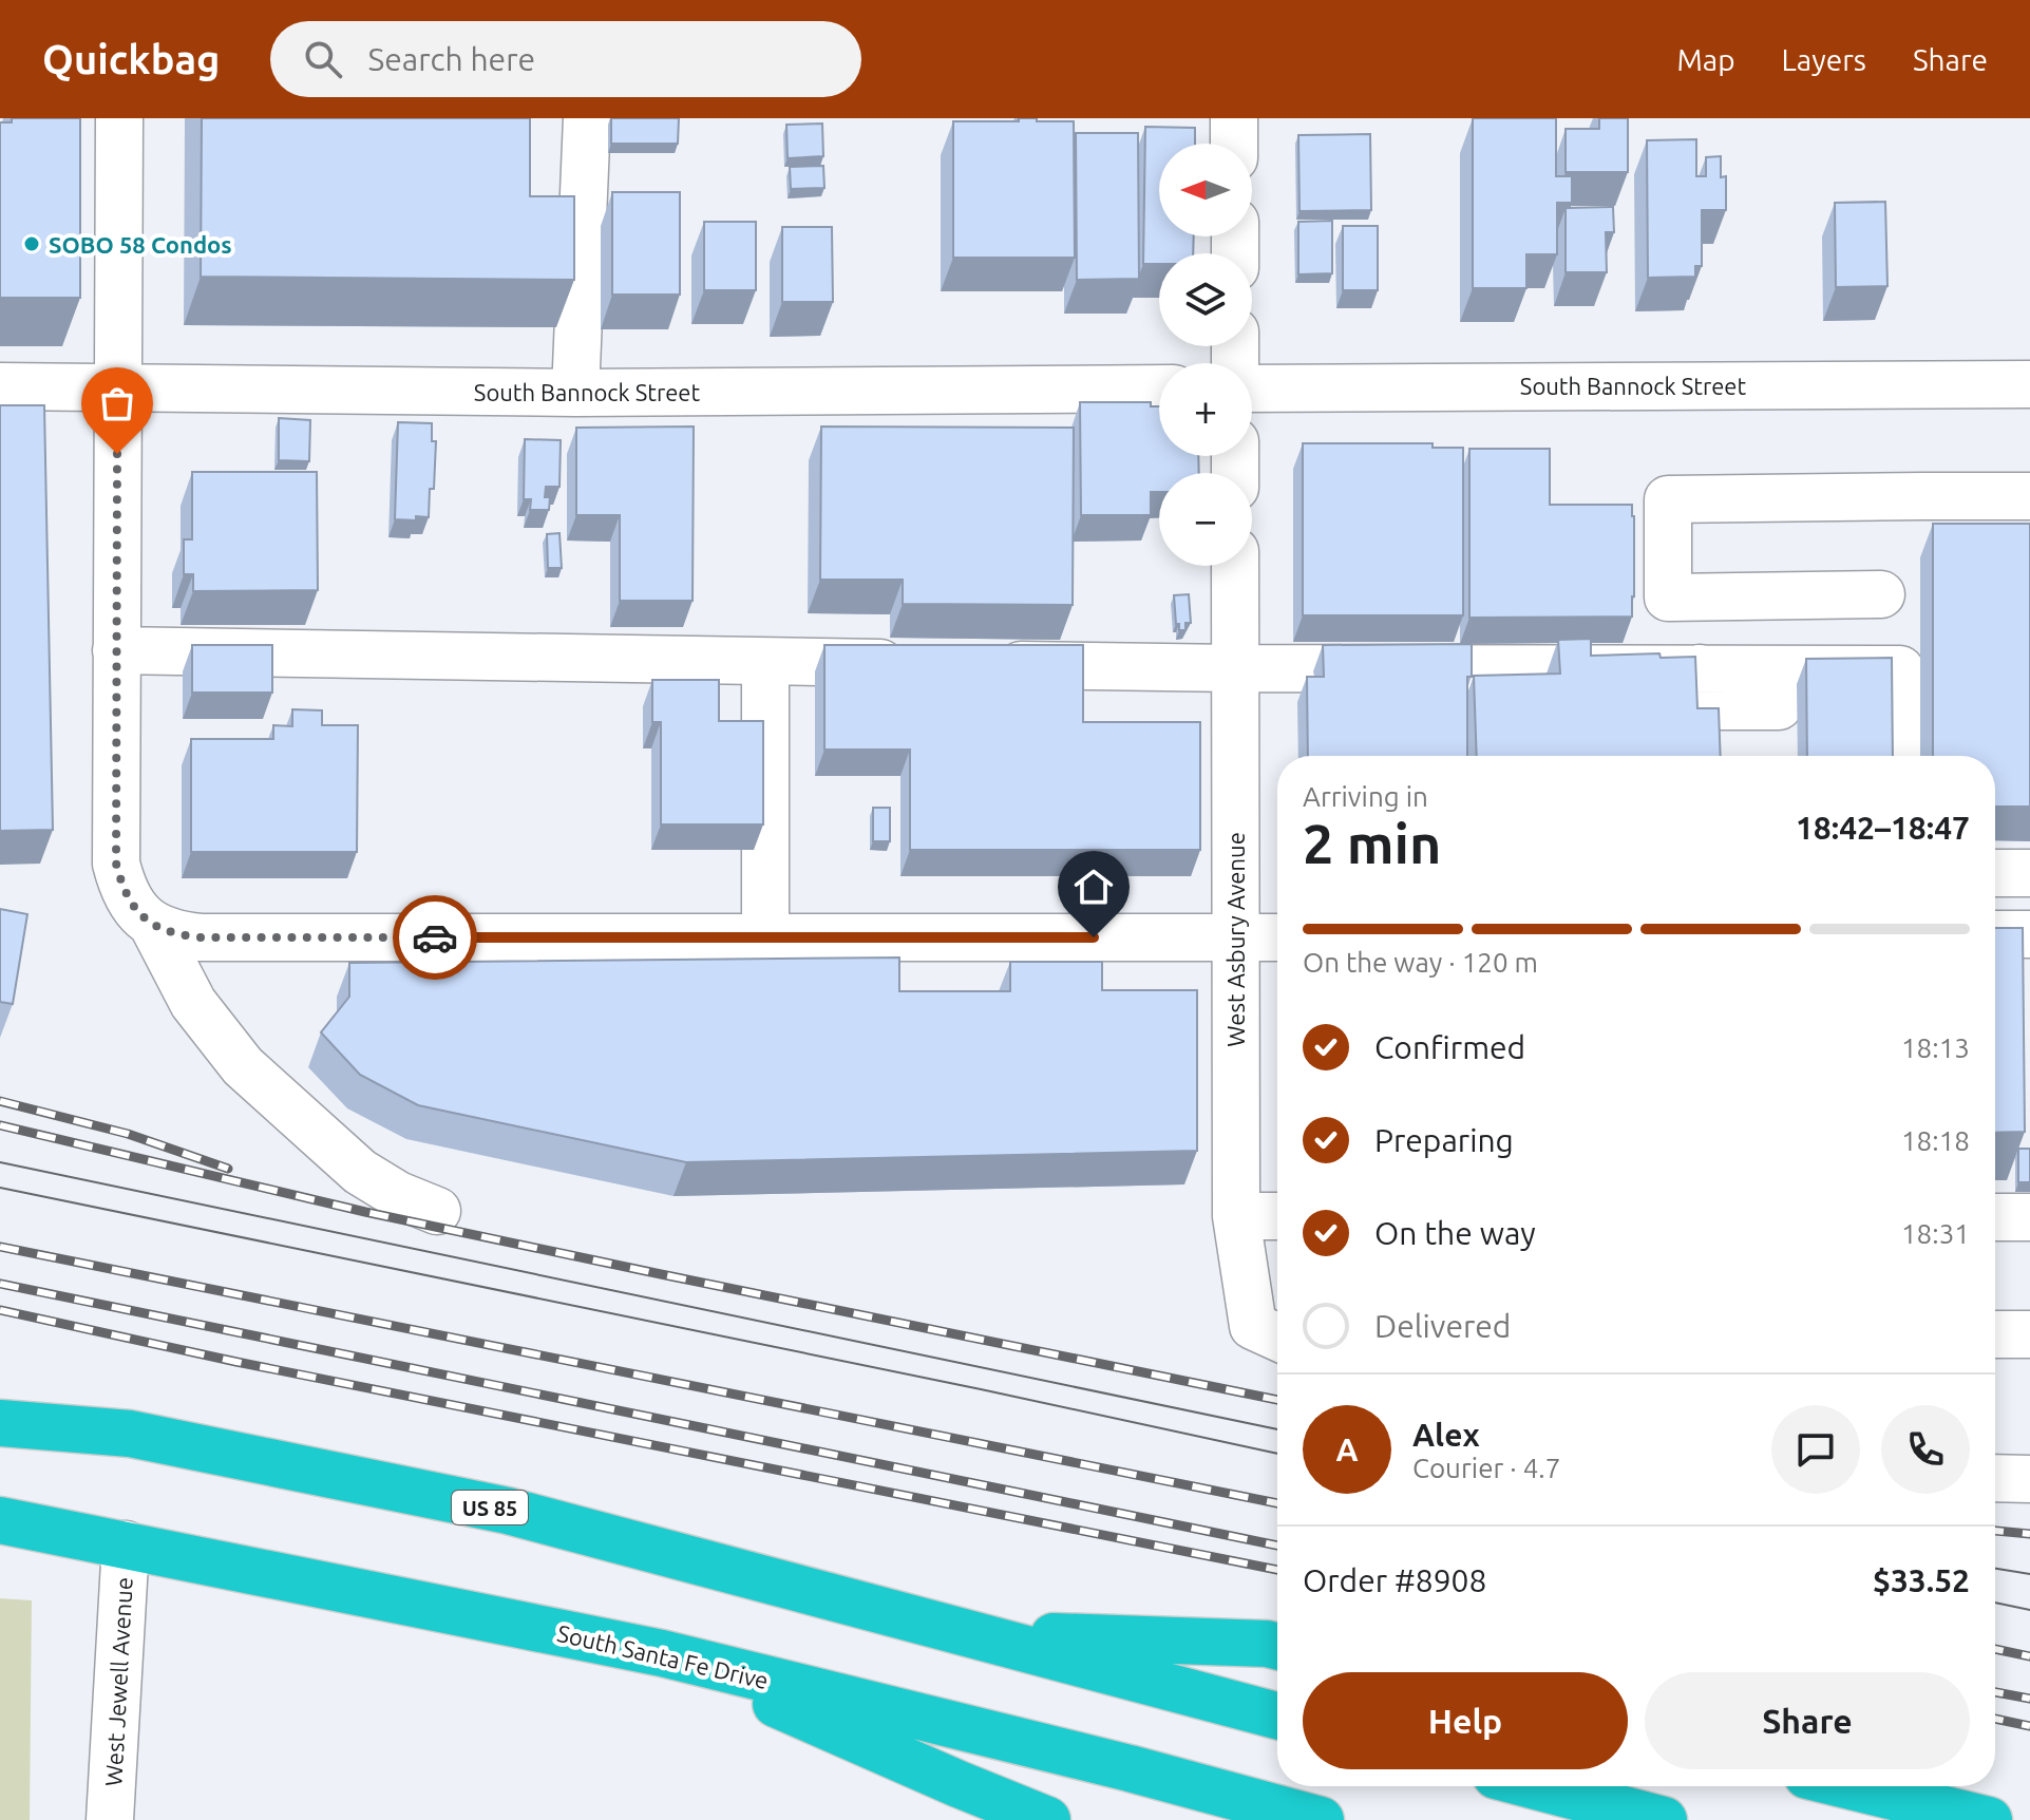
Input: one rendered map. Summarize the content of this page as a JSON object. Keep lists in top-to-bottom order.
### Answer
{
  "streets": {
    "highway": ["US 85", "South Santa Fe Drive"],
    "street": ["South Bannock Street", "West Asbury Avenue", "West Jewell Avenue"]
  },
  "crossings": [
    ["South Santa Fe Drive", "West Jewell Avenue"]
  ],
  "places": ["SOBO 58 Condos"],
  "north": "left",
  "page": {
    "header": "Quickbag",
    "search": "Search here",
    "nav": ["Map", "Layers", "Share"],
    "map_buttons": ["+", "−"],
    "heading": ["2 min", "Arriving in", "18:42–18:47"],
    "panel": [
      "Alex",
      "Courier · 4.7",
      "Order #8908",
      "$33.52"
    ],
    "bar": "On the way · 120 m",
    "list": [
      ["Confirmed", "18:13"],
      ["Preparing", "18:18"],
      ["On the way", "18:31"],
      "Delivered"
    ],
    "round": "A",
    "buttons": ["Help", "Share"]
  }
}
